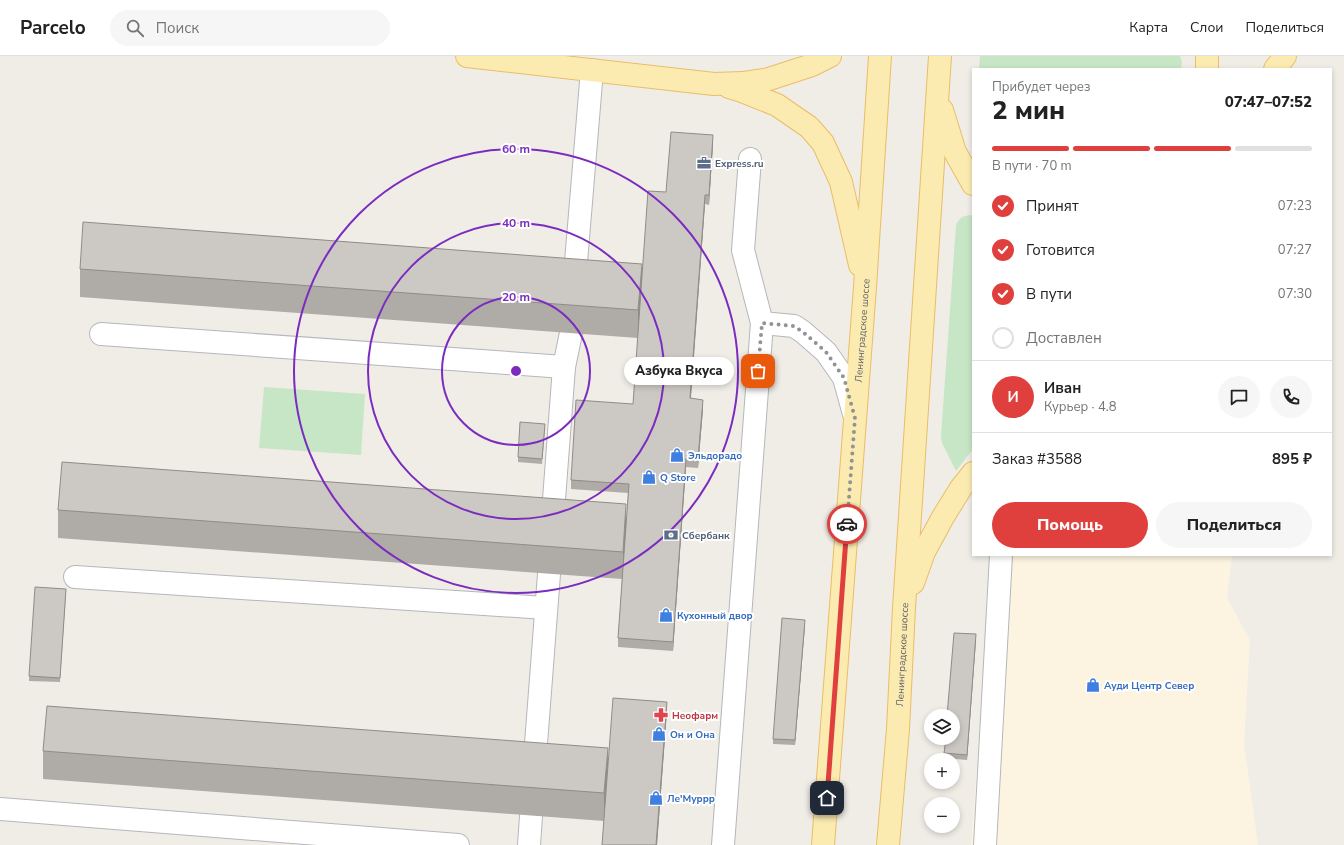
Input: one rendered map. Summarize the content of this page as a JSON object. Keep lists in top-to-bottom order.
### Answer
{
  "streets": {
    "main road": ["Ленинградское шоссе"]
  },
  "places": {
    "office": ["Express.ru"],
    "other": ["Азбука Вкуса"],
    "shop": [
      "Эльдорадо",
      "Q Store",
      "Кухонный двор",
      "Ауди Центр Север",
      "Он и Она",
      "Ле'Муррр"
    ],
    "bank": ["Сбербанк"],
    "pharmacy": ["Неофарм"]
  },
  "page": {
    "header": "Parcelo",
    "search": "Поиск",
    "nav": ["Карта", "Слои", "Поделиться"],
    "heading": ["2 мин", "Прибудет через", "07:47–07:52"],
    "panel": [
      "Иван",
      "Курьер · 4.8",
      "Заказ #3588",
      "895 ₽"
    ],
    "bar": "В пути · 70 m",
    "list": [
      ["Принят", "07:23"],
      ["Готовится", "07:27"],
      ["В пути", "07:30"],
      "Доставлен"
    ],
    "bubble": "Азбука Вкуса",
    "round": "И",
    "buttons": ["Помощь", "Поделиться"],
    "map_buttons": ["+", "−"]
  },
  "rings": ["60 m", "40 m", "20 m"]
}
